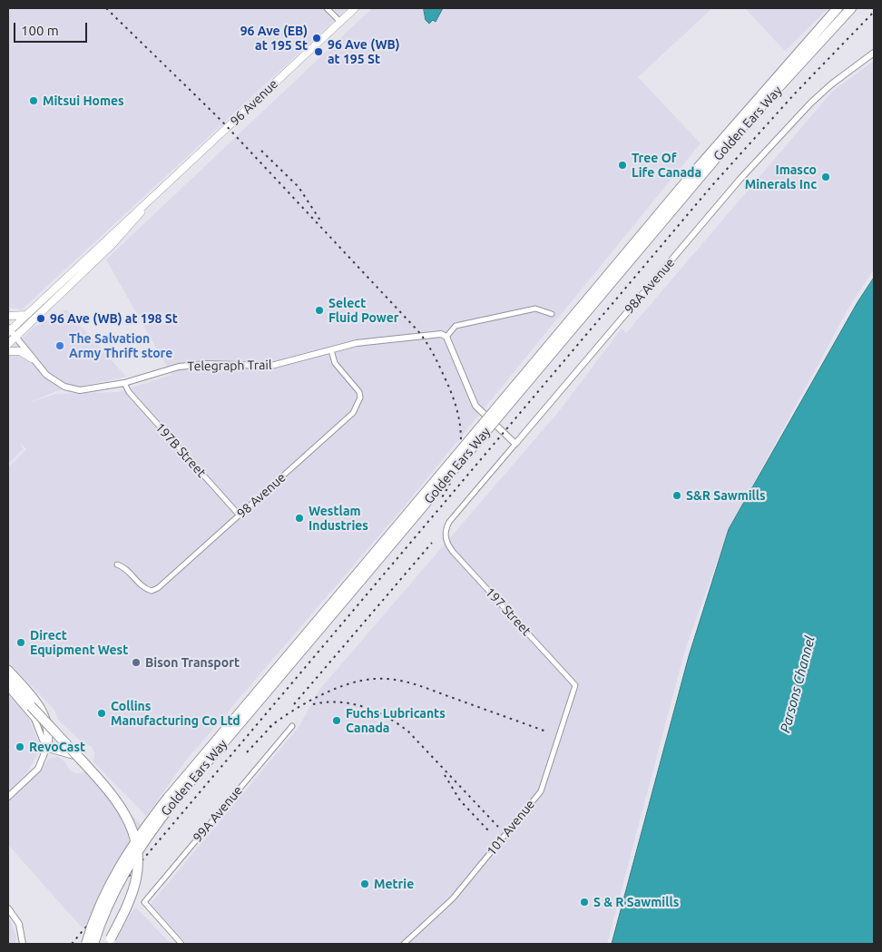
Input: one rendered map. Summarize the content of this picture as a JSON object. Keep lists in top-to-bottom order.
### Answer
{
  "streets": {
    "highway": ["Golden Ears Way"],
    "main road": ["96 Avenue"],
    "street": [
      "98A Avenue",
      "Telegraph Trail",
      "197B Street",
      "98 Avenue",
      "197 Street",
      "99A Avenue",
      "101 Avenue"
    ]
  },
  "crossings": [
    ["96 Avenue", "Telegraph Trail"],
    ["98A Avenue", "197 Street"],
    ["Telegraph Trail", "197B Street"],
    ["Telegraph Trail", "98 Avenue"],
    ["197B Street", "98 Avenue"],
    ["197 Street", "101 Avenue"]
  ],
  "water": ["Parsons Channel"],
  "places": [
    "96 Ave (EB) at 195 St",
    "96 Ave (WB) at 195 St",
    "Mitsui Homes",
    "Tree Of Life Canada",
    "Imasco Minerals Inc",
    "Select Fluid Power",
    "96 Ave (WB) at 198 St",
    "The Salvation Army Thrift store",
    "S&R Sawmills",
    "Westlam Industries",
    "Direct Equipment West",
    "Bison Transport",
    "Collins Manufacturing Co Ltd",
    "Fuchs Lubricants Canada",
    "RevoCast",
    "Metrie",
    "S & R Sawmills"
  ],
  "scale_bar": "100 m"
}
